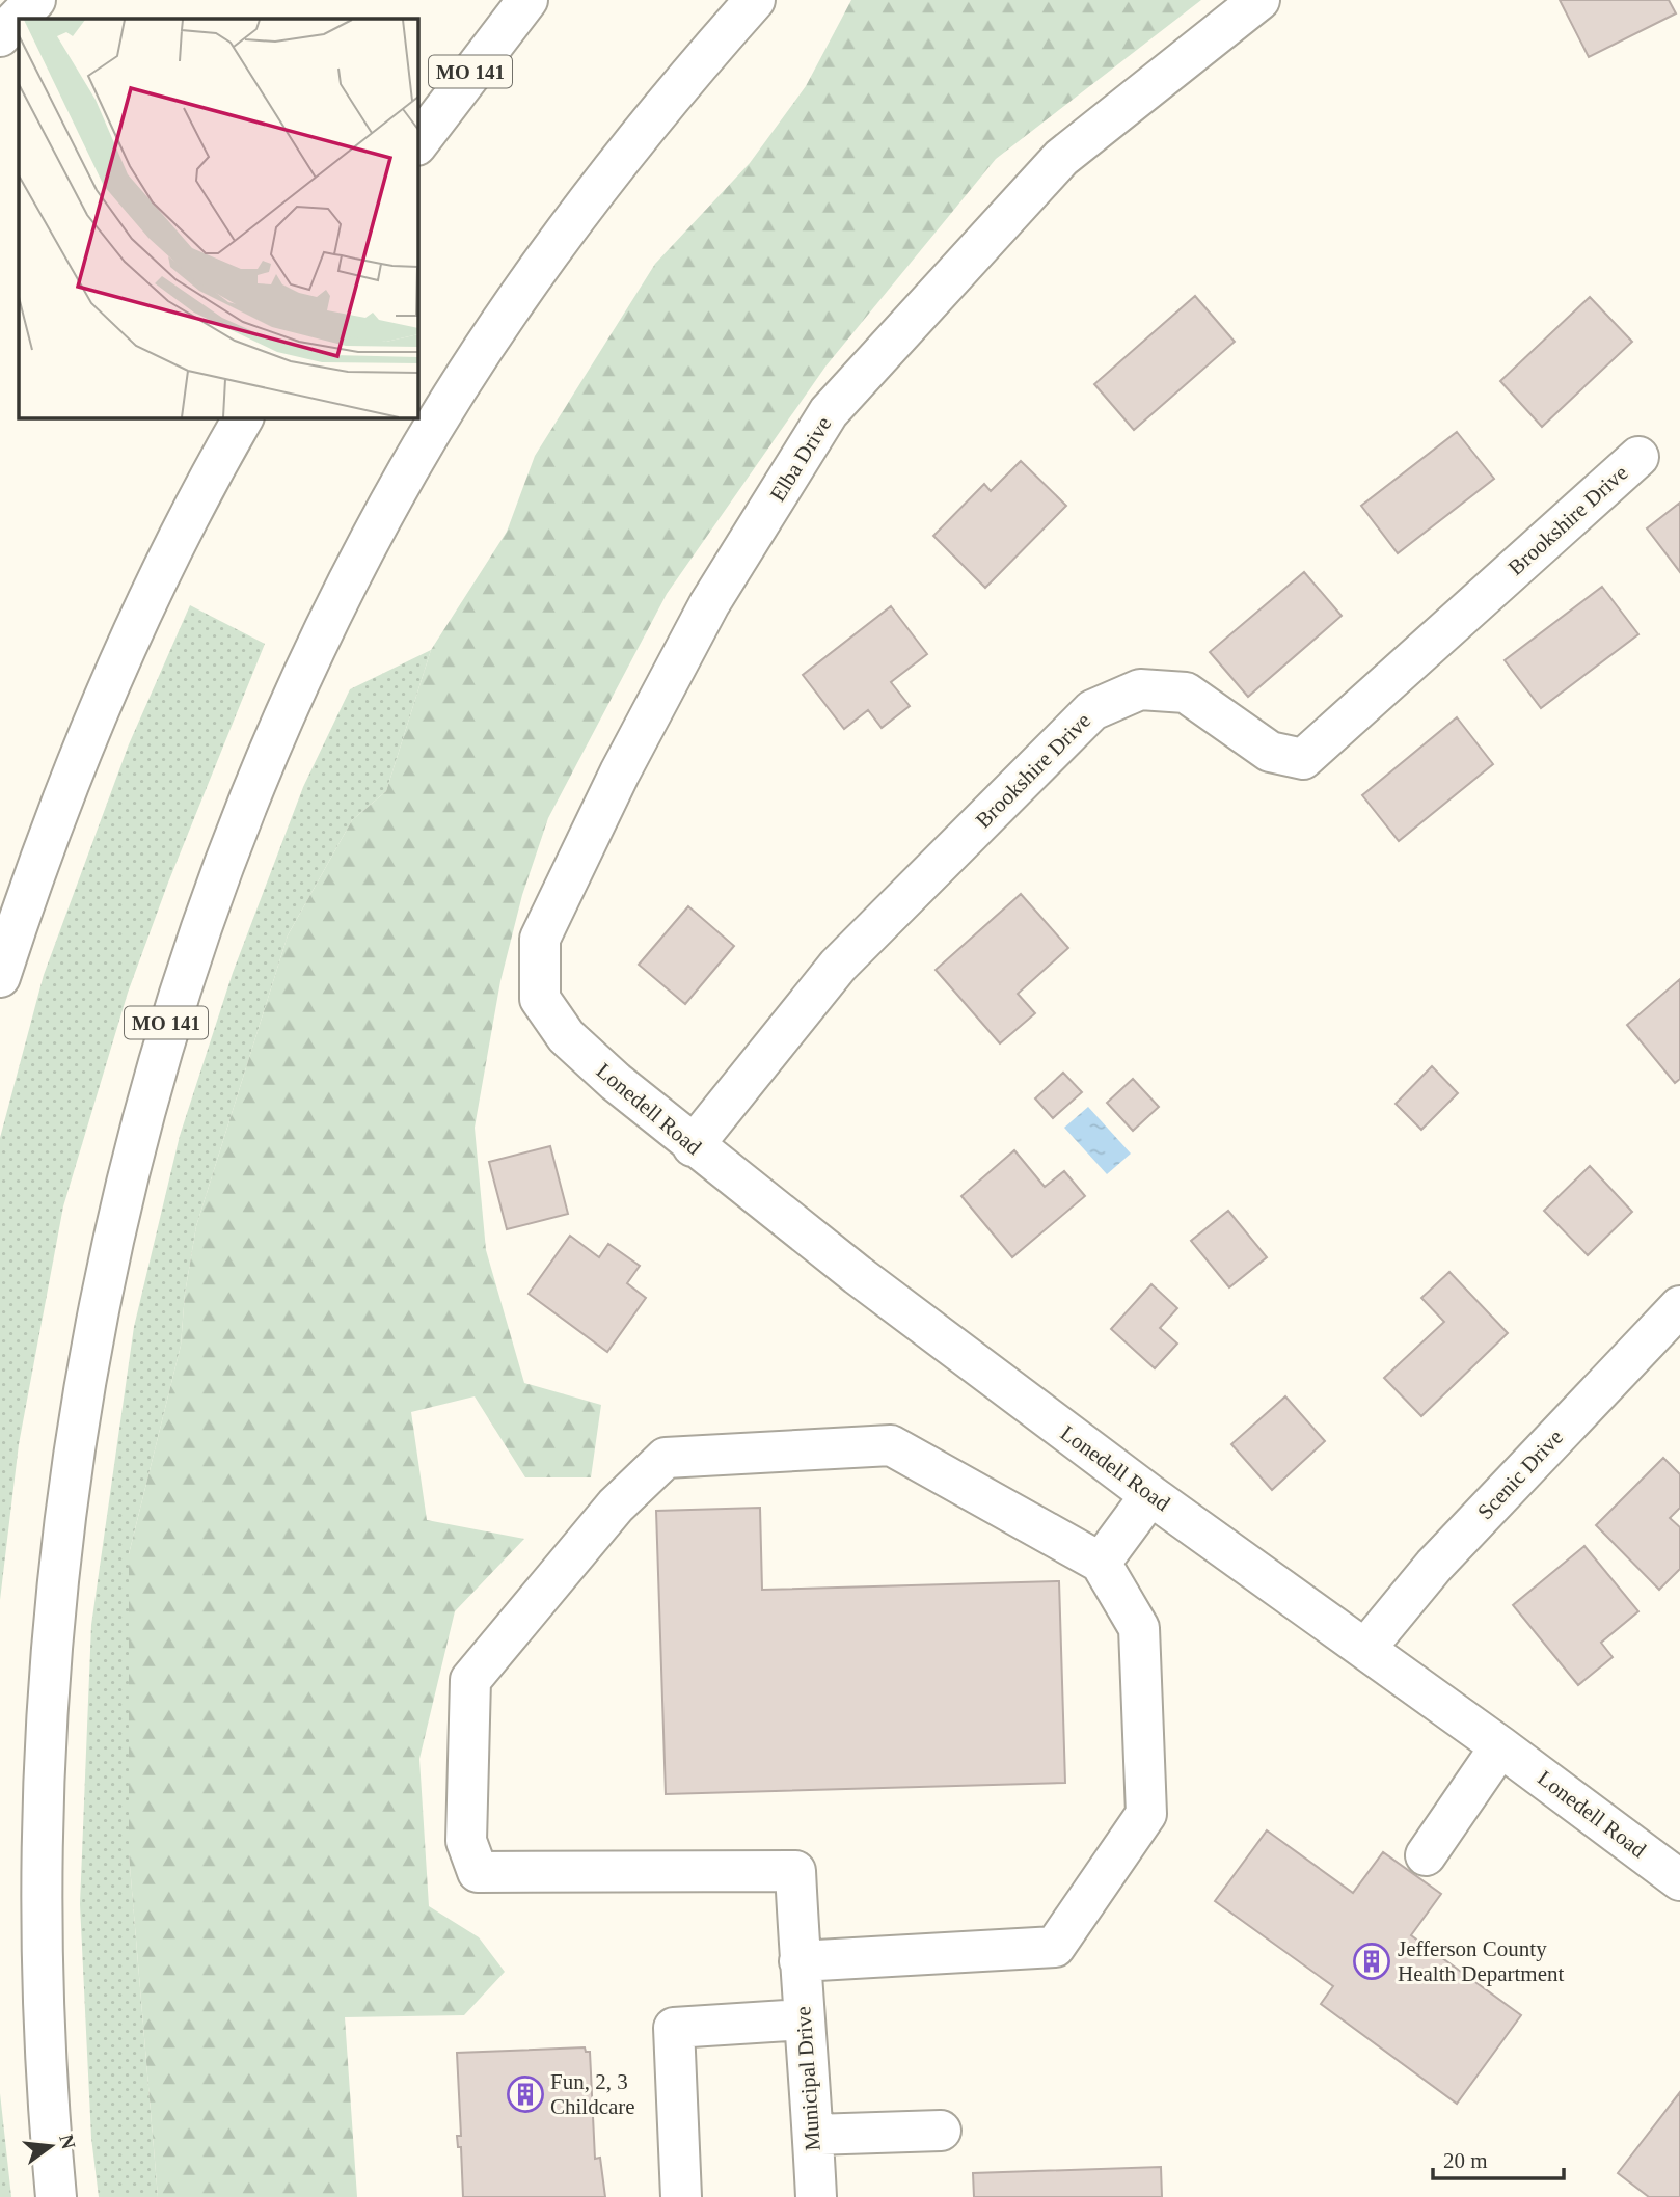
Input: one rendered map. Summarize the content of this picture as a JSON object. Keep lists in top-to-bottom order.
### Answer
{
  "streets": {
    "main road": [
      "MO 141",
      "Elba Drive",
      "Brookshire Drive",
      "Lonedell Road",
      "Scenic Drive",
      "Municipal Drive"
    ]
  },
  "crossings": [
    ["Elba Drive", "Lonedell Road"],
    ["Brookshire Drive", "Lonedell Road"],
    ["Lonedell Road", "Scenic Drive"]
  ],
  "places": {
    "building": ["Jefferson County Health Department", "Fun, 2, 3 Childcare"]
  },
  "scale_bar": "20 m",
  "north": "right"
}
